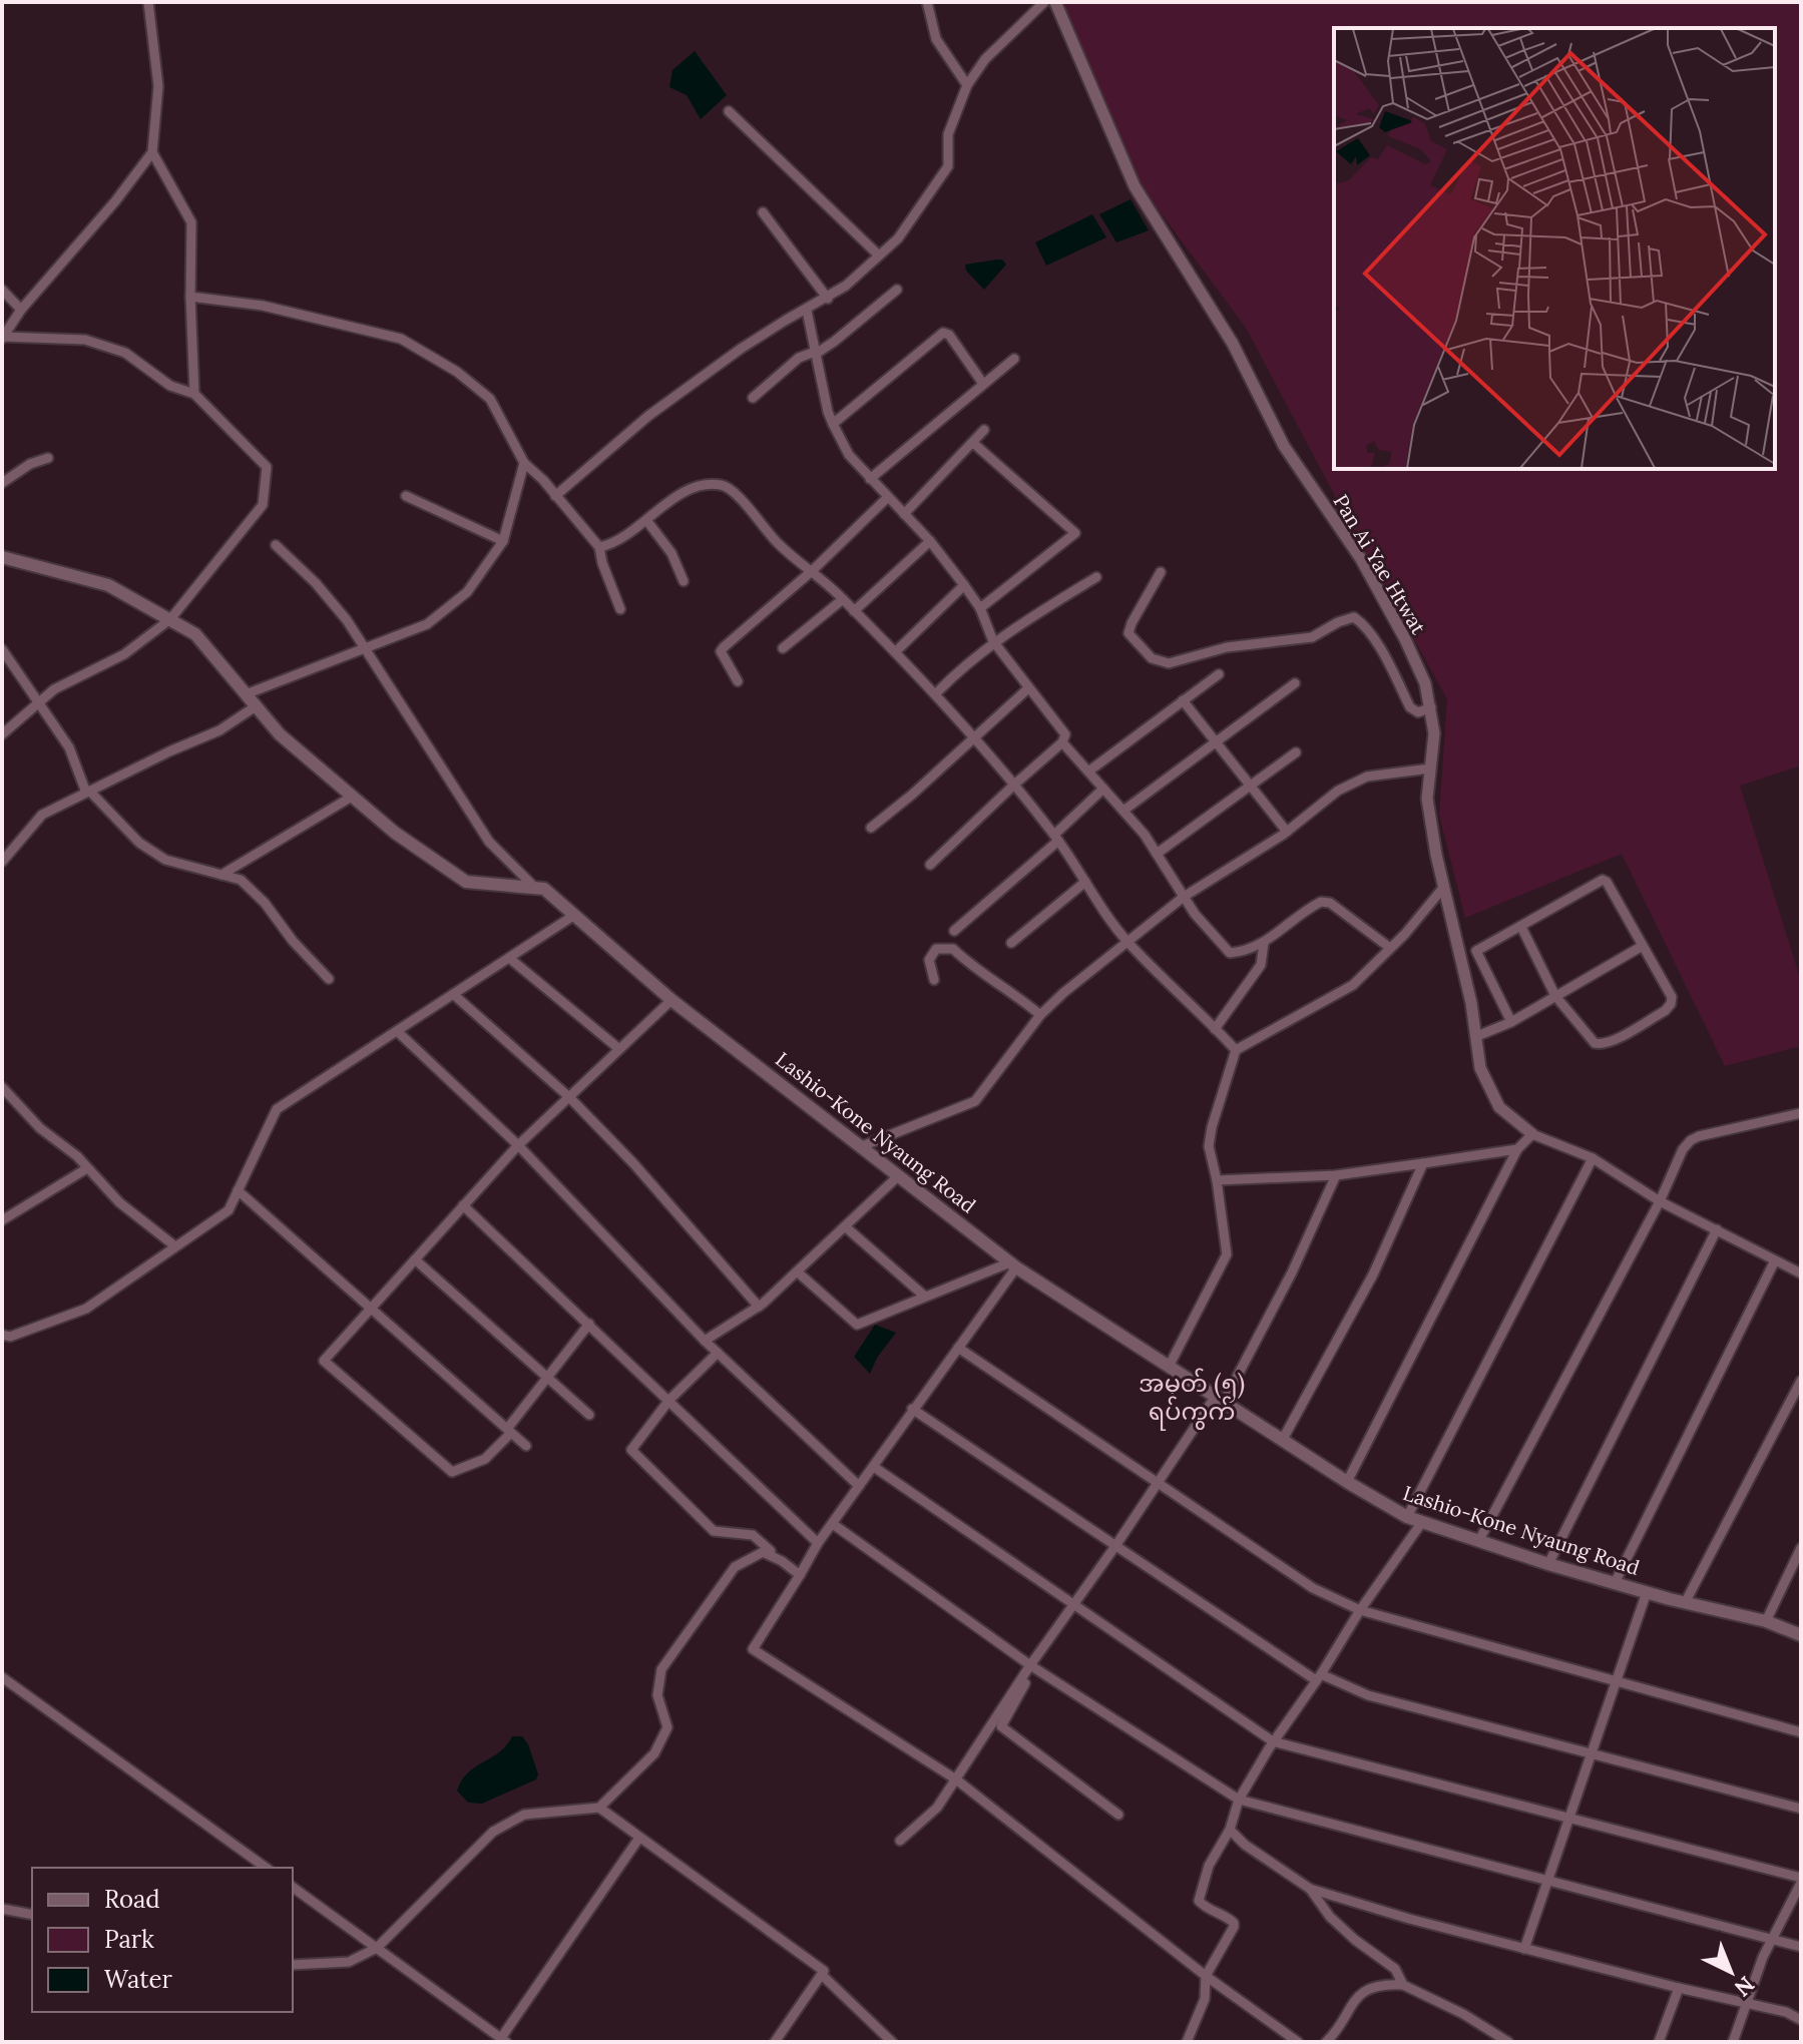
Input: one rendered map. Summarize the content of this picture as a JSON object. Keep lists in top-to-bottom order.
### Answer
{
  "streets": {
    "main road": ["Lashio-Kone Nyaung Road"],
    "street": ["Pan Ai Yae Htwat"]
  },
  "districts": ["အမှတ် (၅) ရပ်ကွက်"],
  "legend": ["Road", "Park", "Water"],
  "north": "bottom right"
}
